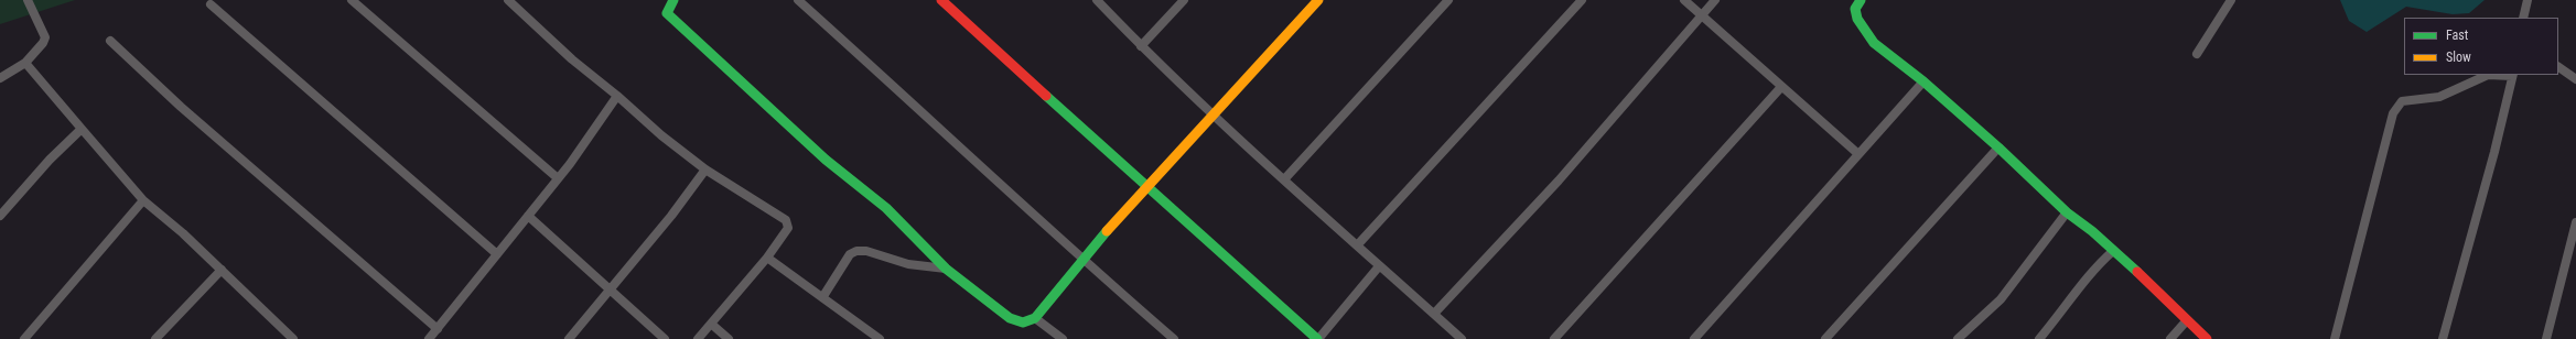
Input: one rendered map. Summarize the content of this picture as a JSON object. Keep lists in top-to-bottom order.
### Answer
{
  "legend": ["Fast", "Slow"]
}
